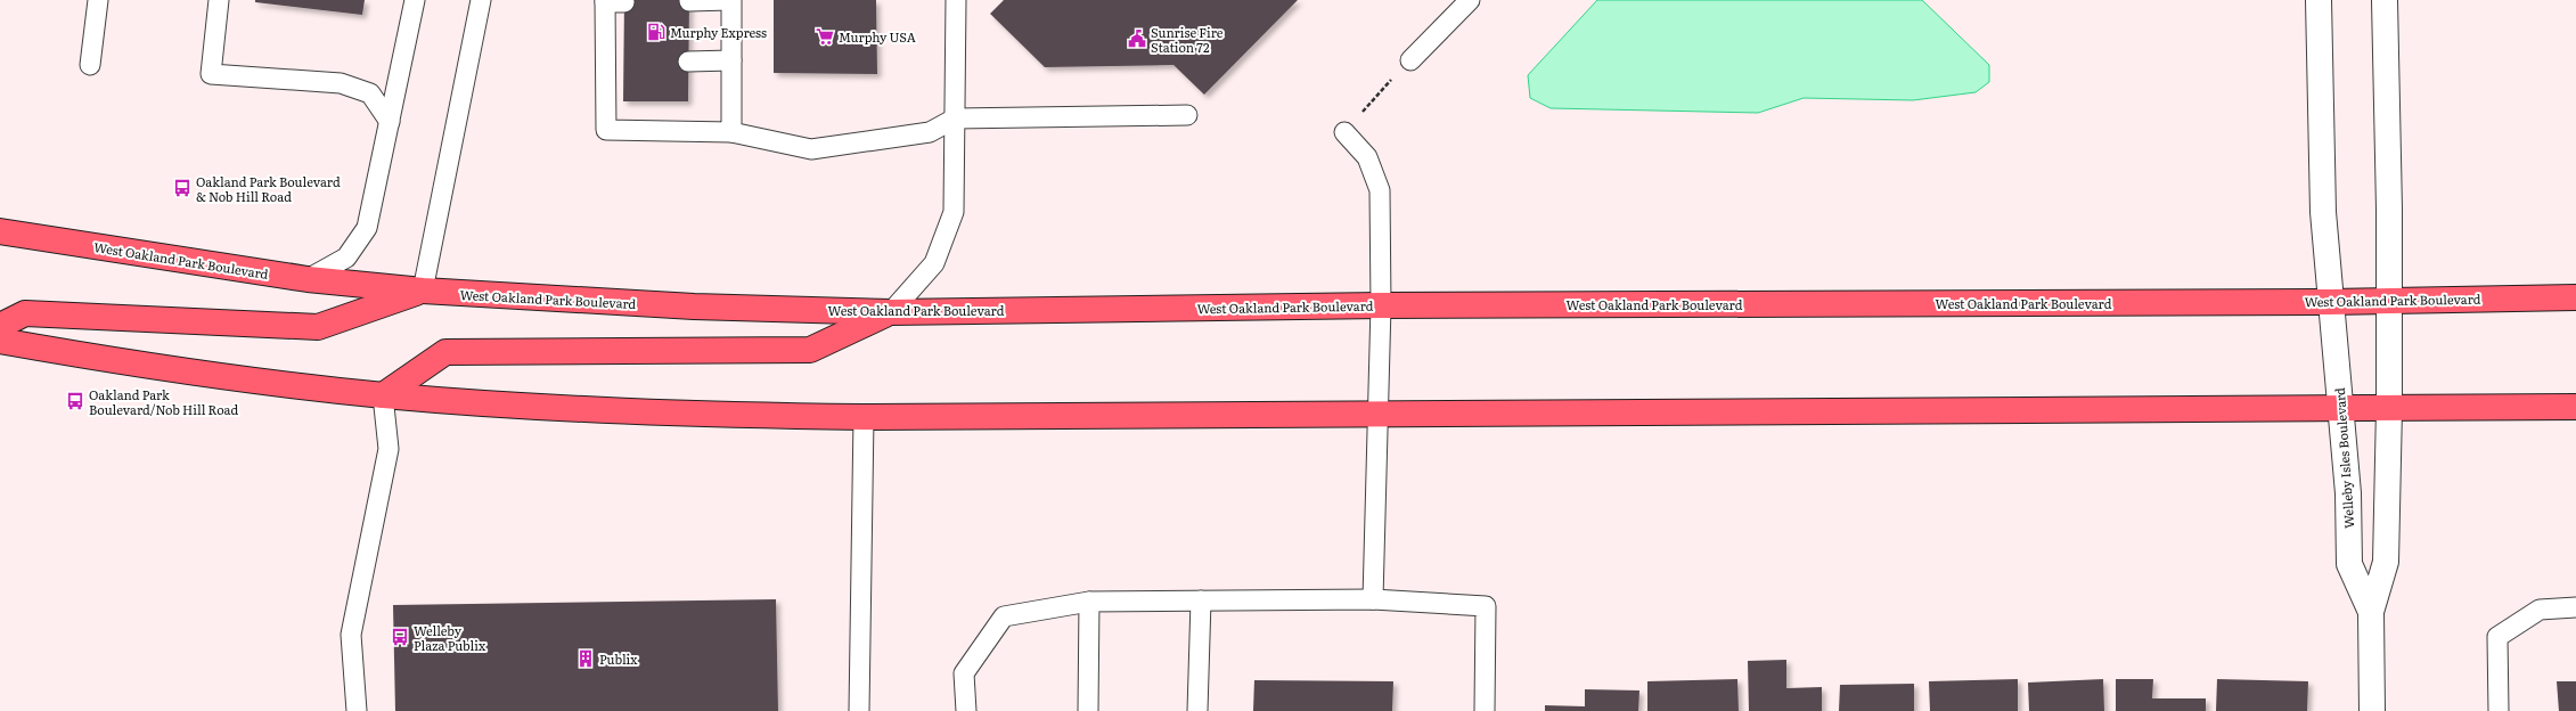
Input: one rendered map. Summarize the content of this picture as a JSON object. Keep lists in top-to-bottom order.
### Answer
{
  "streets": {
    "main road": ["West Oakland Park Boulevard"],
    "street": ["Welleby Isles Boulevard"]
  },
  "crossings": [
    ["West Oakland Park Boulevard", "Welleby Isles Boulevard"]
  ],
  "places": {
    "fuel station": ["Murphy Express"],
    "supermarket": ["Murphy USA"],
    "public building": ["Sunrise Fire Station 72"],
    "bus stop": ["Oakland Park Boulevard & Nob Hill Road", "Oakland Park Boulevard/Nob Hill Road", "Welleby Plaza Publix"],
    "building": ["Publix"]
  }
}
